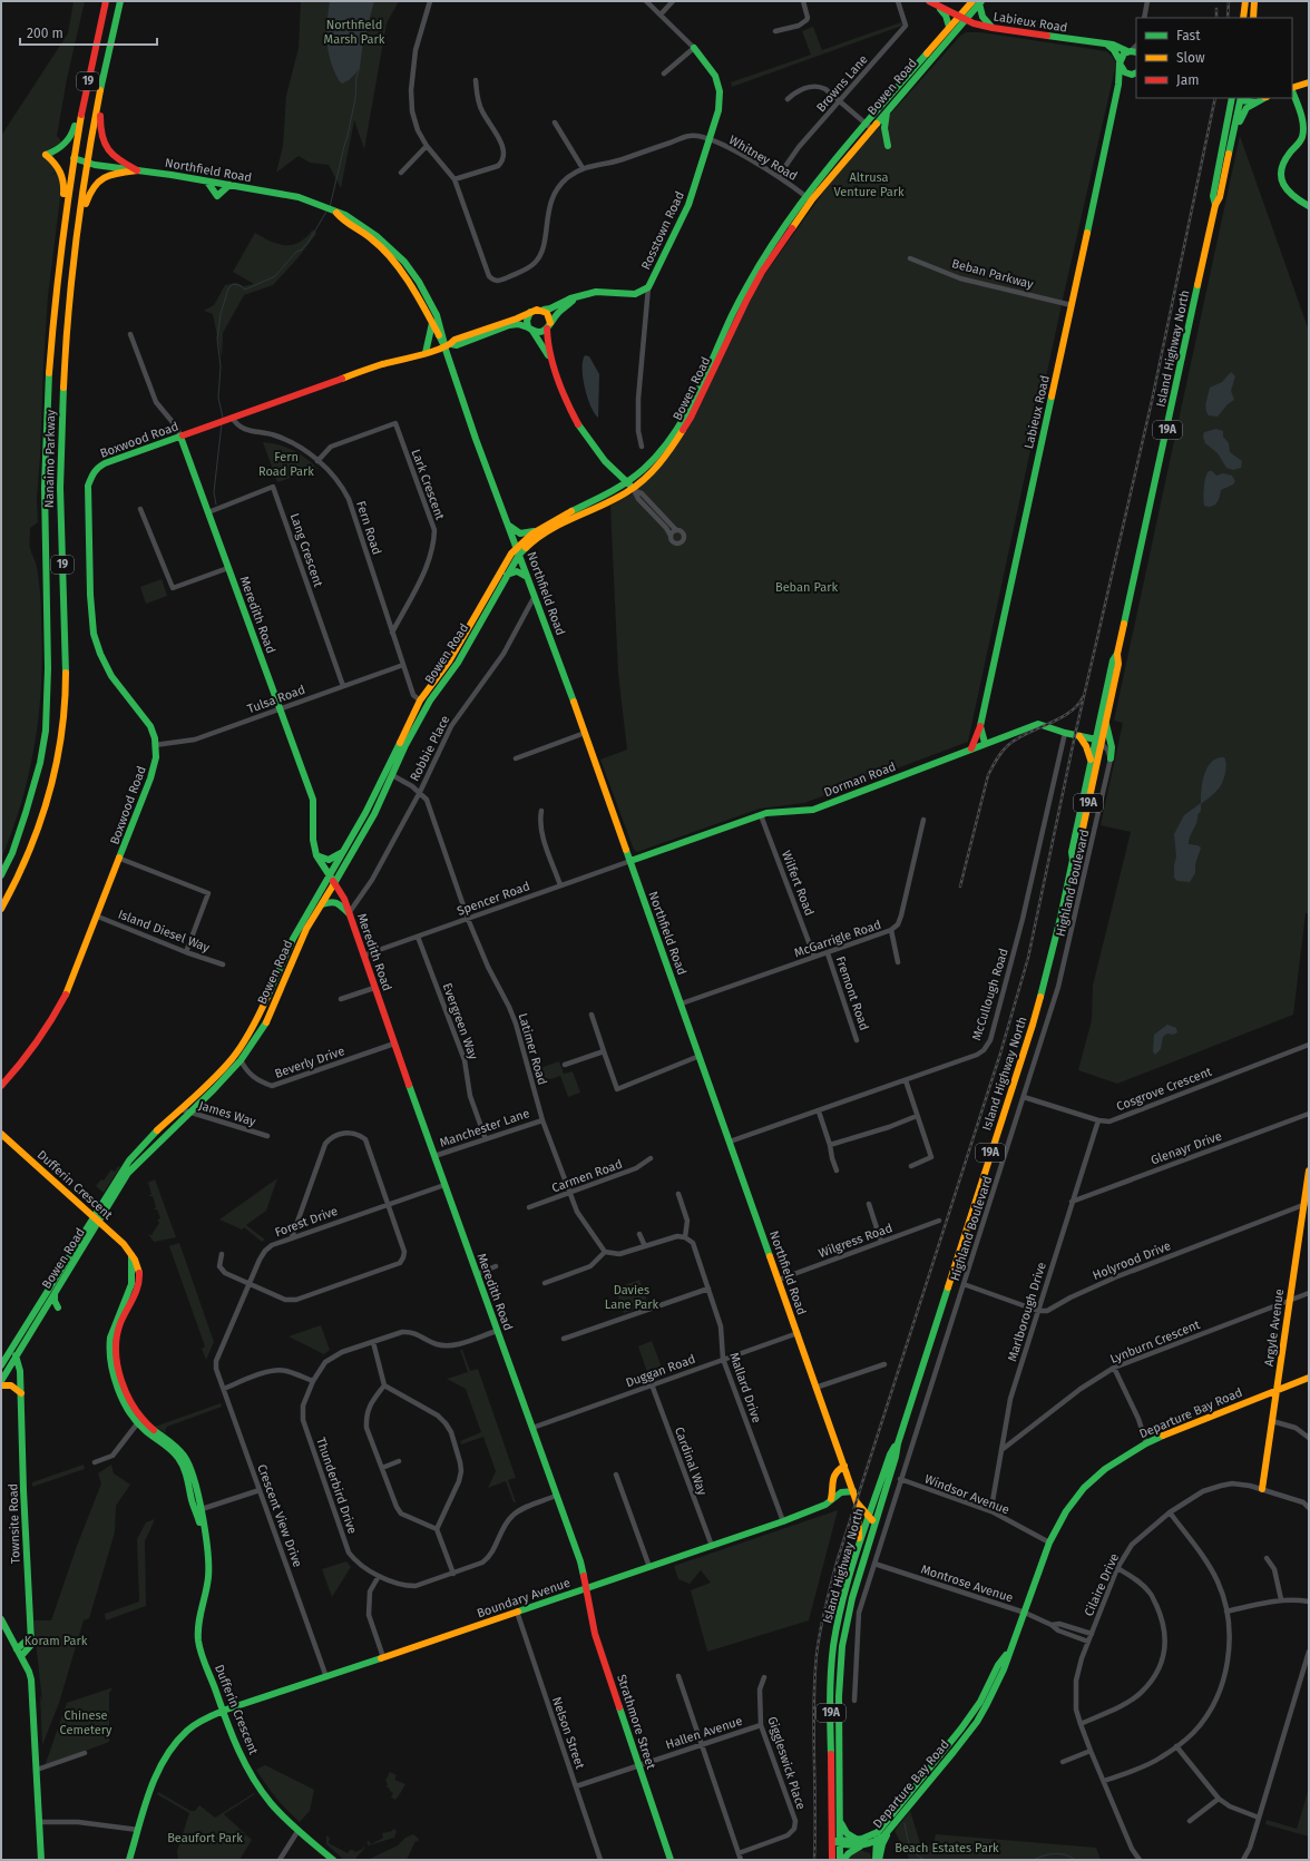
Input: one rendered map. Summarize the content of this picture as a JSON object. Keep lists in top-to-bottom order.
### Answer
{
  "streets": {
    "main road": [
      "Labieux Road",
      "19",
      "Bowen Road",
      "Northfield Road",
      "Rosstown Road",
      "Island Highway North",
      "19A",
      "Boxwood Road",
      "Nanaimo Parkway",
      "Meredith Road",
      "Dorman Road",
      "Dufferin Crescent",
      "Argyle Avenue",
      "Departure Bay Road",
      "Townsite Road",
      "Boundary Avenue",
      "Strathmore Street"
    ],
    "street": [
      "Browns Lane",
      "Whitney Road",
      "Beban Parkway",
      "Lark Crescent",
      "Fern Road",
      "Lang Crescent",
      "Tulsa Road",
      "Robbie Place",
      "Wilfert Road",
      "Highland Boulevard",
      "Spencer Road",
      "Island Diesel Way",
      "McGarrigle Road",
      "Fremont Road",
      "McCullough Road",
      "Evergreen Way",
      "Latimer Road",
      "Beverly Drive",
      "Cosgrove Crescent",
      "James Way",
      "Manchester Lane",
      "Glenayr Drive",
      "Carmen Road",
      "Forest Drive",
      "Wilgress Road",
      "Holyrood Drive",
      "Marlborough Drive",
      "Lynburn Crescent",
      "Duggan Road",
      "Mallard Drive",
      "Cardinal Way",
      "Thunderbird Drive",
      "Windsor Avenue",
      "Crescent View Drive",
      "Montrose Avenue",
      "Cilaire Drive",
      "Nelson Street",
      "Hallen Avenue",
      "Giggleswick Place"
    ]
  },
  "crossings": [
    ["Labieux Road", "Bowen Road"],
    ["Labieux Road", "Beban Parkway"],
    ["Labieux Road", "Dorman Road"],
    ["Browns Lane", "Whitney Road"],
    ["Bowen Road", "Whitney Road"],
    ["Bowen Road", "Northfield Road"],
    ["Bowen Road", "Fern Road"],
    ["Bowen Road", "Meredith Road"],
    ["Bowen Road", "Beverly Drive"],
    ["Bowen Road", "James Way"],
    ["Bowen Road", "Dufferin Crescent"],
    ["Bowen Road", "Townsite Road"],
    ["Whitney Road", "Rosstown Road"],
    ["Northfield Road", "Island Highway North"],
    ["Northfield Road", "Boxwood Road"],
    ["Northfield Road", "Nanaimo Parkway"],
    ["Northfield Road", "Robbie Place"],
    ["Northfield Road", "Dorman Road"],
    ["Northfield Road", "Spencer Road"],
    ["Northfield Road", "McGarrigle Road"],
    ["Northfield Road", "McCullough Road"],
    ["Northfield Road", "Wilgress Road"],
    ["Northfield Road", "Duggan Road"],
    ["Northfield Road", "Boundary Avenue"],
    ["Island Highway North", "Dorman Road"],
    ["Island Highway North", "Departure Bay Road"],
    ["Boxwood Road", "Fern Road"],
    ["Boxwood Road", "Meredith Road"],
    ["Boxwood Road", "Tulsa Road"],
    ["Boxwood Road", "Island Diesel Way"],
    ["Lark Crescent", "Fern Road"],
    ["Fern Road", "Tulsa Road"],
    ["Lang Crescent", "Meredith Road"],
    ["Lang Crescent", "Tulsa Road"],
    ["Meredith Road", "Tulsa Road"],
    ["Meredith Road", "Robbie Place"],
    ["Meredith Road", "Spencer Road"],
    ["Meredith Road", "Beverly Drive"],
    ["Meredith Road", "Manchester Lane"],
    ["Meredith Road", "Forest Drive"],
    ["Meredith Road", "Duggan Road"],
    ["Meredith Road", "Thunderbird Drive"],
    ["Meredith Road", "Boundary Avenue"],
    ["Meredith Road", "Strathmore Street"],
    ["Robbie Place", "Latimer Road"],
    ["Dorman Road", "Wilfert Road"],
    ["Dorman Road", "Spencer Road"],
    ["Dorman Road", "McCullough Road"],
    ["Wilfert Road", "McGarrigle Road"],
    ["Highland Boulevard", "Cosgrove Crescent"],
    ["Highland Boulevard", "Windsor Avenue"],
    ["Highland Boulevard", "Montrose Avenue"],
    ["Spencer Road", "Evergreen Way"],
    ["Spencer Road", "Latimer Road"],
    ["McGarrigle Road", "Fremont Road"],
    ["Evergreen Way", "Manchester Lane"],
    ["Latimer Road", "Manchester Lane"],
    ["Latimer Road", "Carmen Road"],
    ["Cosgrove Crescent", "Marlborough Drive"],
    ["Glenayr Drive", "Marlborough Drive"],
    ["Dufferin Crescent", "Boundary Avenue"],
    ["Forest Drive", "Crescent View Drive"],
    ["Holyrood Drive", "Marlborough Drive"],
    ["Holyrood Drive", "Argyle Avenue"],
    ["Marlborough Drive", "Lynburn Crescent"],
    ["Marlborough Drive", "Windsor Avenue"],
    ["Argyle Avenue", "Lynburn Crescent"],
    ["Argyle Avenue", "Departure Bay Road"],
    ["Argyle Avenue", "Cilaire Drive"],
    ["Duggan Road", "Mallard Drive"],
    ["Duggan Road", "Cardinal Way"],
    ["Mallard Drive", "Boundary Avenue"],
    ["Departure Bay Road", "Windsor Avenue"],
    ["Departure Bay Road", "Montrose Avenue"],
    ["Cardinal Way", "Boundary Avenue"],
    ["Crescent View Drive", "Boundary Avenue"],
    ["Montrose Avenue", "Cilaire Drive"],
    ["Boundary Avenue", "Strathmore Street"],
    ["Boundary Avenue", "Nelson Street"],
    ["Strathmore Street", "Hallen Avenue"],
    ["Nelson Street", "Hallen Avenue"],
    ["Hallen Avenue", "Giggleswick Place"]
  ],
  "parks": [
    "Northfield Marsh Park",
    "Altrusa Venture Park",
    "Fern Road Park",
    "Beban Park",
    "Davies Lane Park",
    "Koram Park",
    "Chinese Cemetery",
    "Beaufort Park",
    "Beach Estates Park"
  ],
  "legend": ["Fast", "Slow", "Jam"],
  "scale_bar": "200 m"
}
